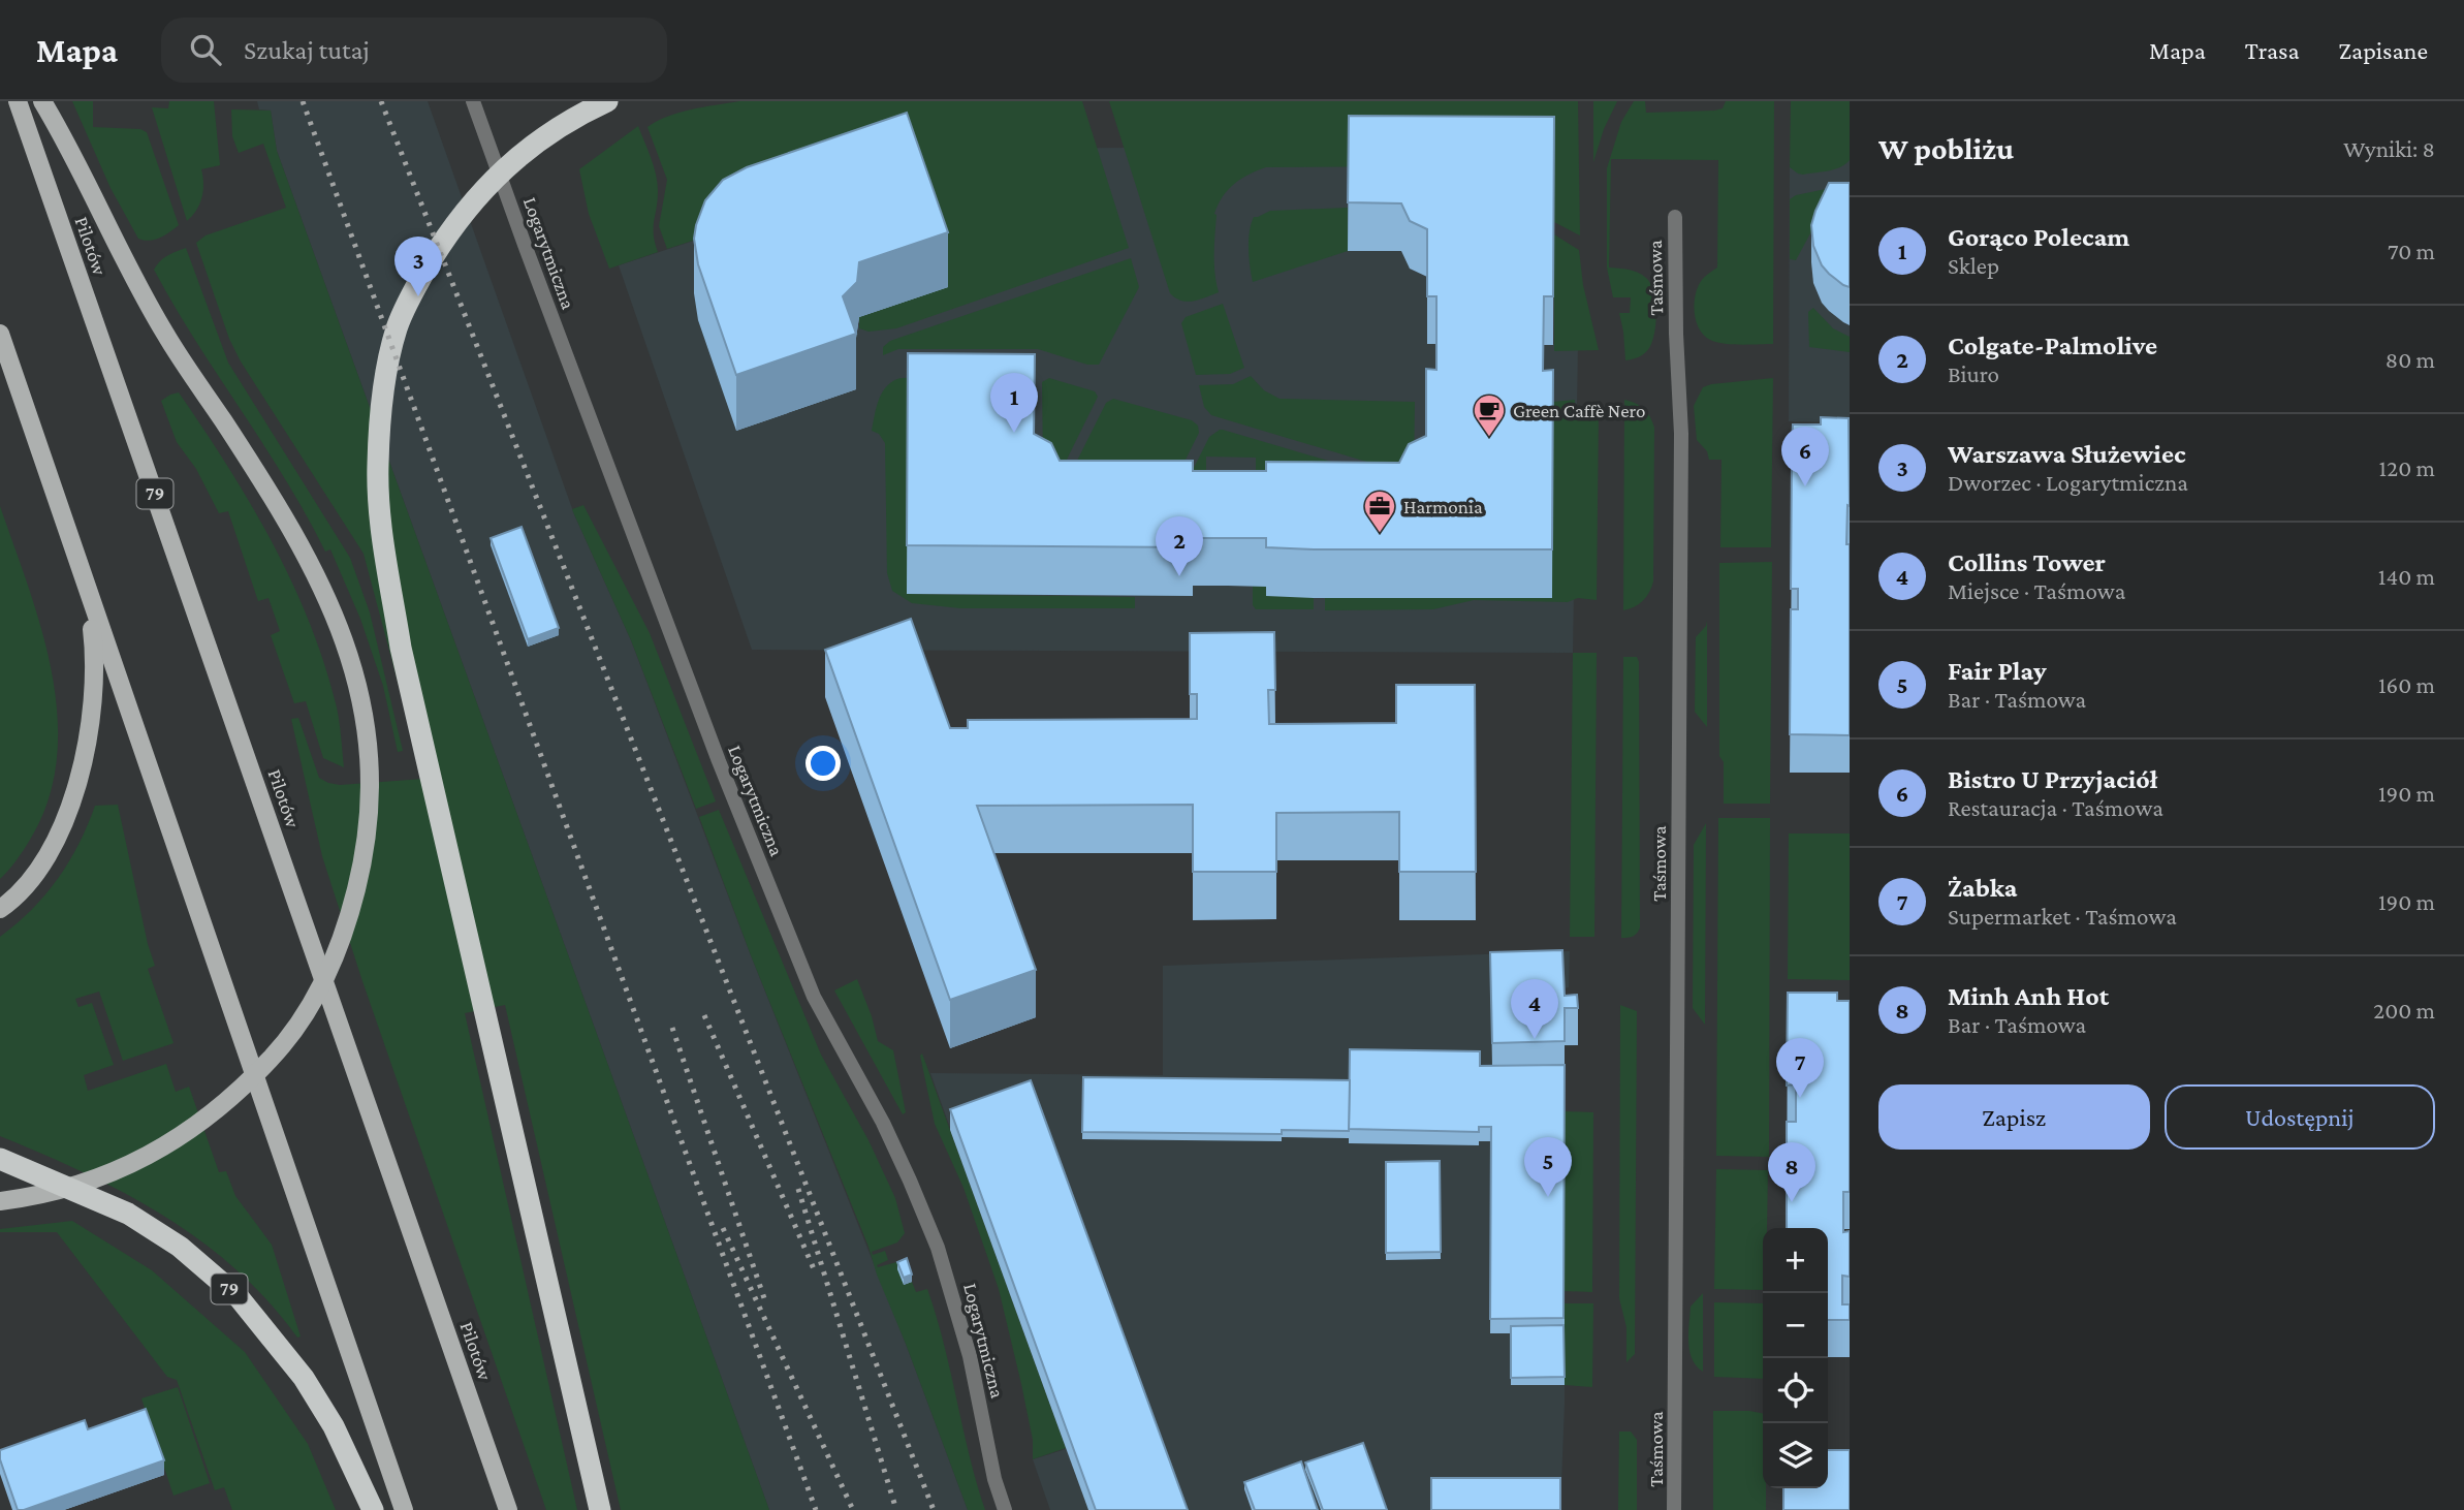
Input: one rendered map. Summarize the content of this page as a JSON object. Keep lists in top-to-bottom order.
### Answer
{
  "streets": {
    "highway": ["79"],
    "main road": ["Pilotów"],
    "street": ["Logarytmiczna", "Taśmowa"]
  },
  "places": {
    "cafe": ["Green Caffè Nero"],
    "office": ["Harmonia"]
  },
  "page": {
    "header": "Mapa",
    "search": "Szukaj tutaj",
    "nav": ["Mapa", "Trasa", "Zapisane"],
    "heading": ["W pobliżu", "Wyniki: 8"],
    "list": [
      {
        "mark": "1",
        "name": "Gorąco Polecam",
        "note": "Sklep",
        "value": "70 m"
      },
      {
        "mark": "2",
        "name": "Colgate-Palmolive",
        "note": "Biuro",
        "value": "80 m"
      },
      {
        "mark": "3",
        "name": "Warszawa Służewiec",
        "note": "Dworzec · Logarytmiczna",
        "value": "120 m"
      },
      {
        "mark": "4",
        "name": "Collins Tower",
        "note": "Miejsce · Taśmowa",
        "value": "140 m"
      },
      {
        "mark": "5",
        "name": "Fair Play",
        "note": "Bar · Taśmowa",
        "value": "160 m"
      },
      {
        "mark": "6",
        "name": "Bistro U Przyjaciół",
        "note": "Restauracja · Taśmowa",
        "value": "190 m"
      },
      {
        "mark": "7",
        "name": "Żabka",
        "note": "Supermarket · Taśmowa",
        "value": "190 m"
      },
      {
        "mark": "8",
        "name": "Minh Anh Hot",
        "note": "Bar · Taśmowa",
        "value": "200 m"
      }
    ],
    "pins": [
      "3",
      "1",
      "6",
      "2",
      "4",
      "7",
      "5",
      "8"
    ],
    "buttons": ["Zapisz", "Udostępnij"],
    "map_buttons": ["+", "−"]
  }
}
